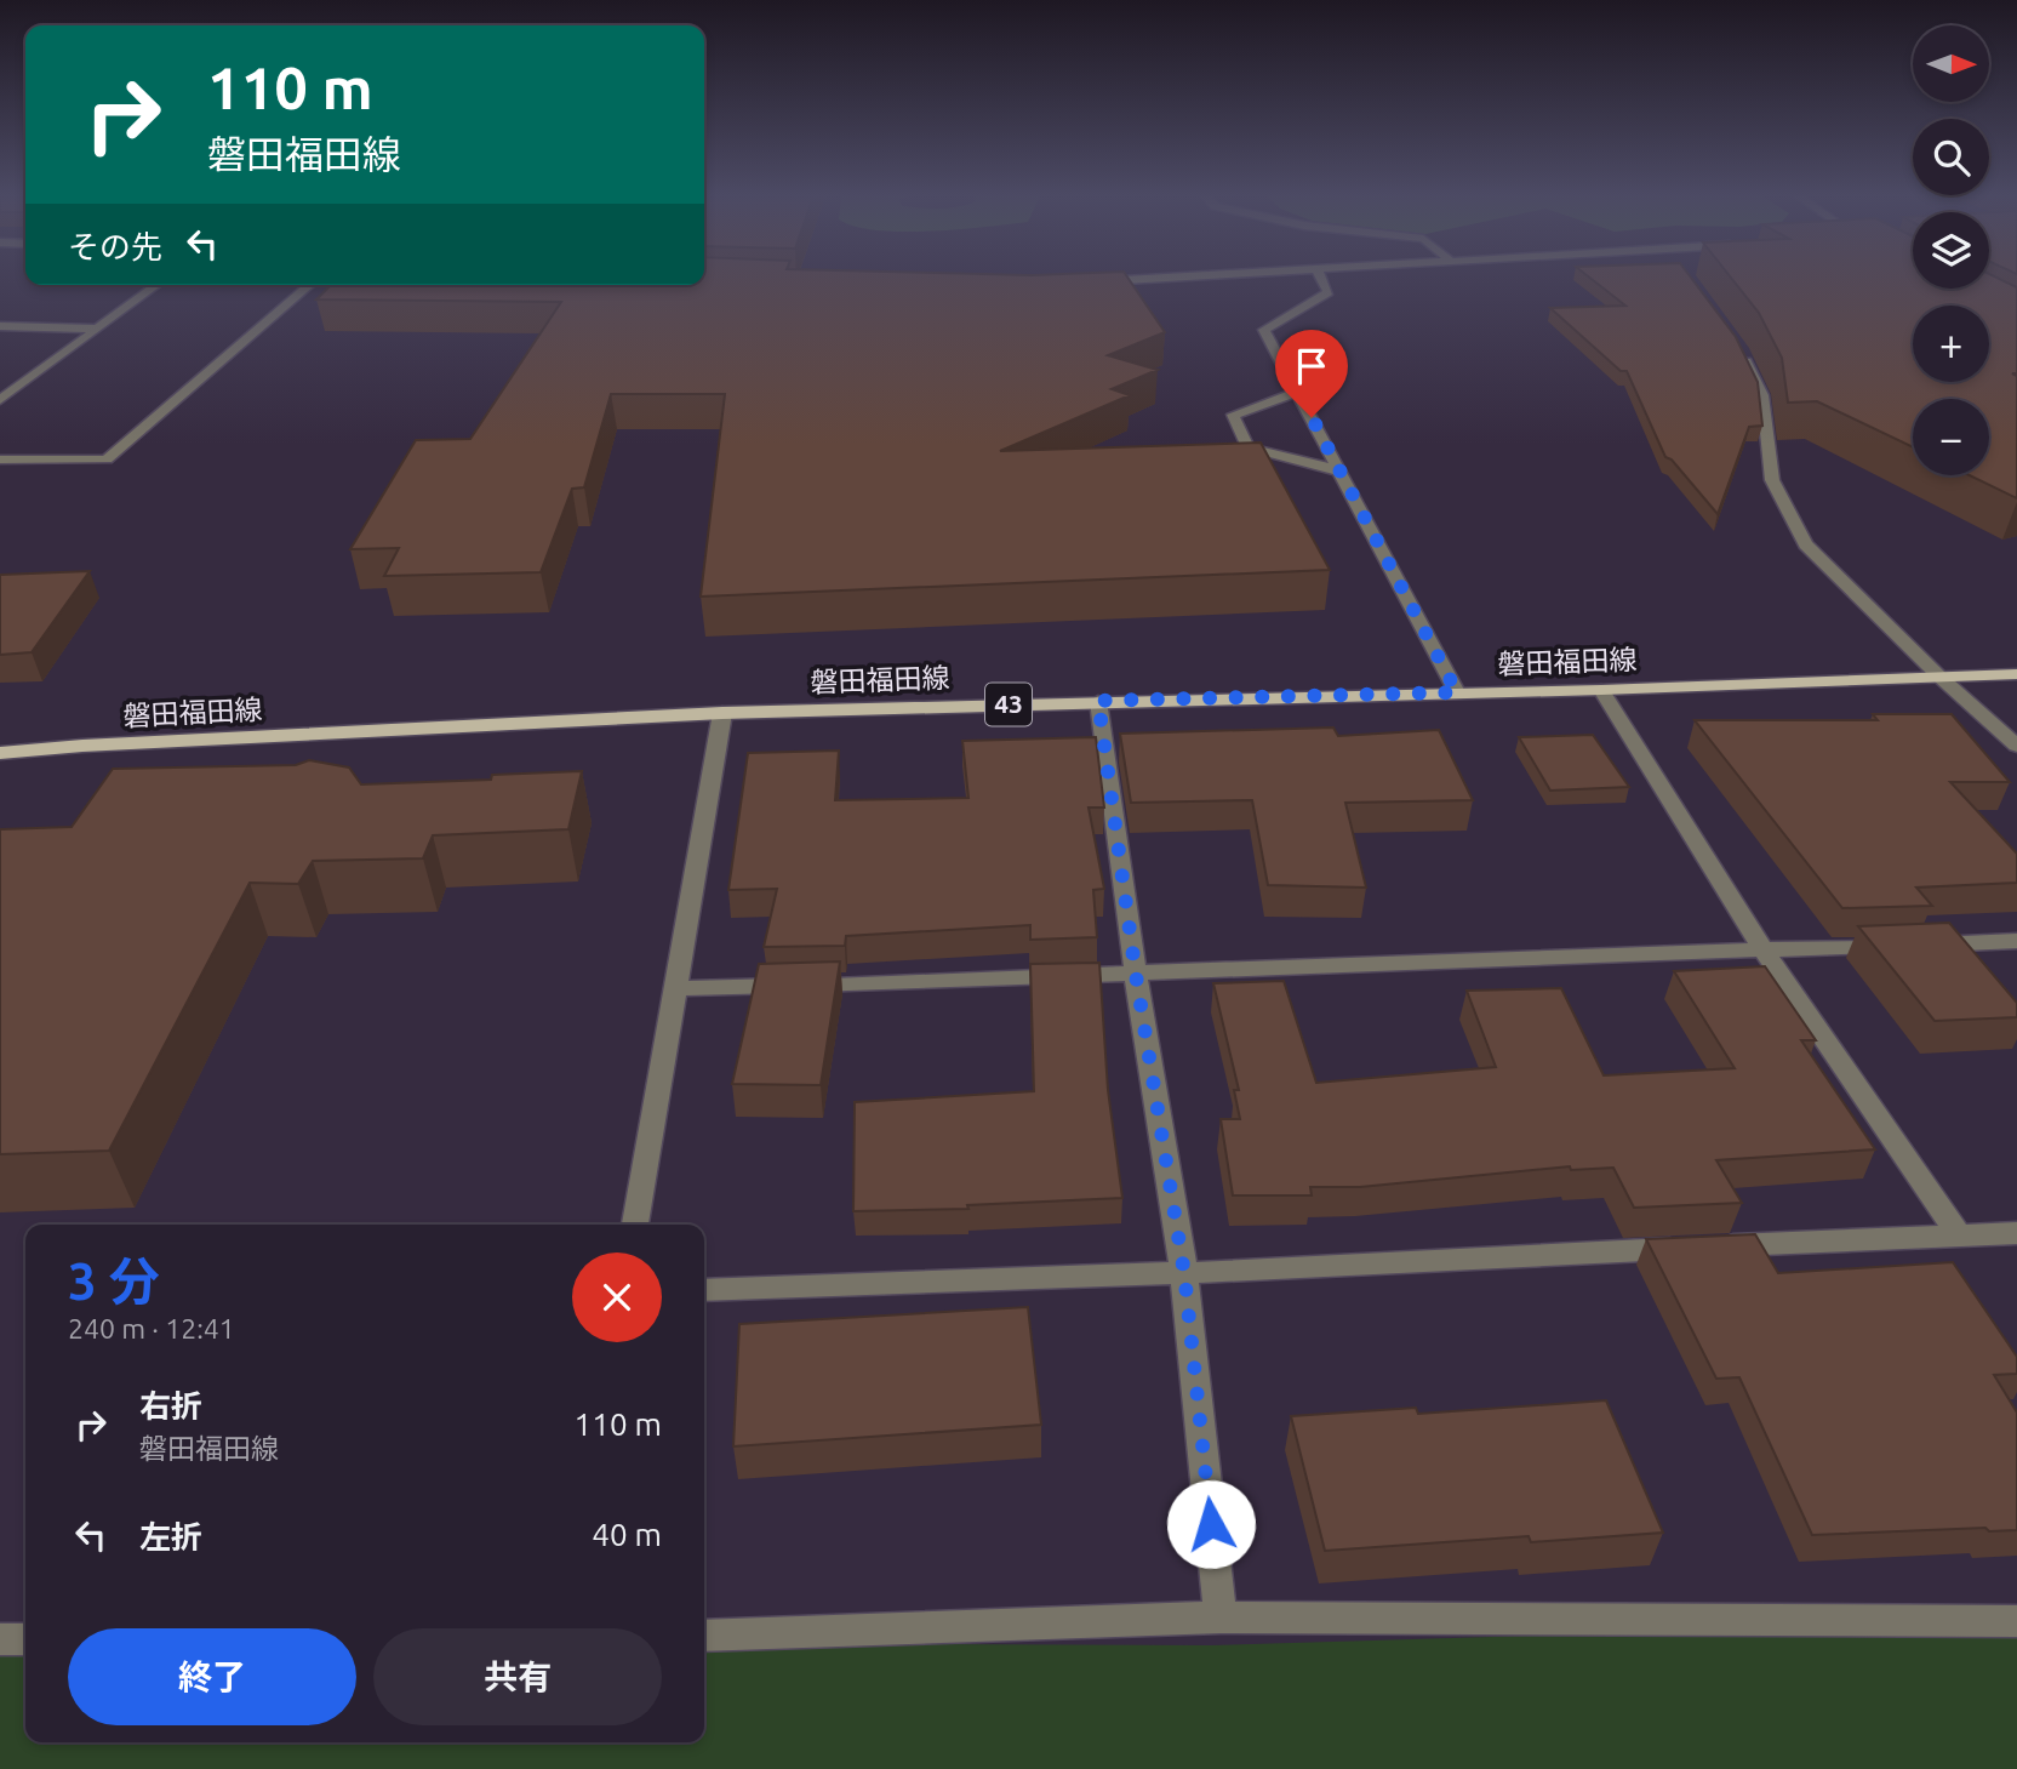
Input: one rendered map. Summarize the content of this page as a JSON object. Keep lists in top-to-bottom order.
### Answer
{
  "streets": {
    "main road": ["磐田福田線", "43"]
  },
  "north": "right",
  "page": {
    "map_buttons": ["+", "−"],
    "turn": ["110 m", "磐田福田線"],
    "then": "その先",
    "heading": ["3 分", "240 m · 12:41"],
    "list": [
      {
        "name": "右折",
        "note": "磐田福田線",
        "value": "110 m"
      },
      {
        "name": "左折",
        "value": "40 m"
      }
    ],
    "buttons": ["終了", "共有"]
  }
}
